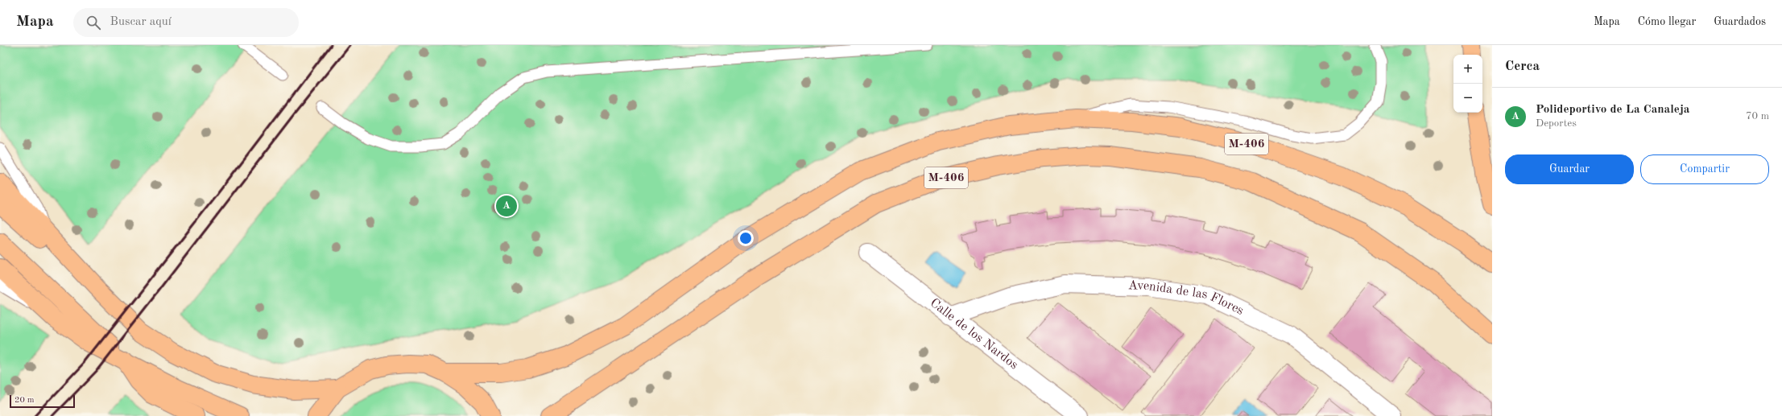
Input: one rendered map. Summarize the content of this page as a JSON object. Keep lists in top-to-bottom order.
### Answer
{
  "streets": {
    "main road": ["M-406"],
    "street": ["Avenida de las Flores", "Calle de los Nardos"]
  },
  "crossings": [
    ["Avenida de las Flores", "Calle de los Nardos"]
  ],
  "scale_bar": "20 m",
  "page": {
    "header": "Mapa",
    "search": "Buscar aquí",
    "nav": ["Mapa", "Cómo llegar", "Guardados"],
    "heading": "Cerca",
    "map_buttons": ["+", "−"],
    "list": [
      {
        "mark": "A",
        "name": "Polideportivo de La Canaleja",
        "note": "Deportes",
        "value": "70 m"
      }
    ],
    "buttons": ["Guardar", "Compartir"],
    "pins": "A",
    "scale": "20 m"
  }
}
